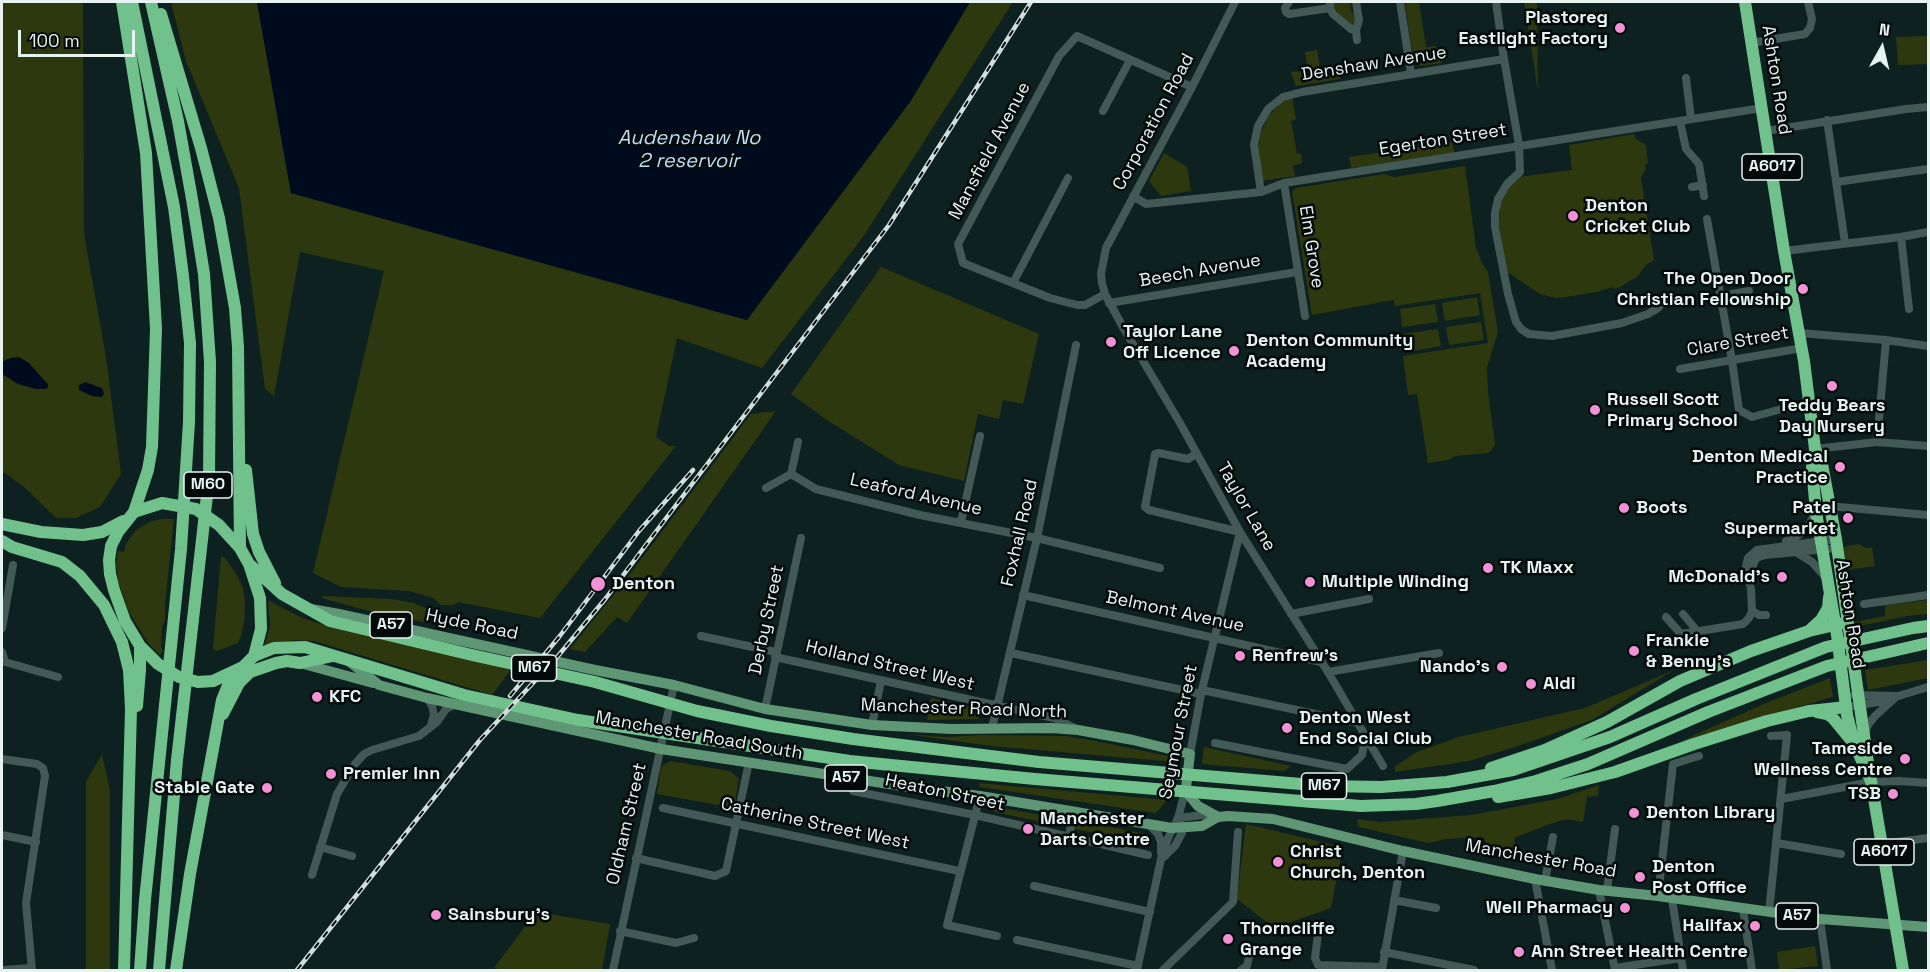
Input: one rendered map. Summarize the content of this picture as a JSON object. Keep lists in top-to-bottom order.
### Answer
{
  "streets": {
    "highway": [
      "Ashton Road",
      "A6017",
      "M60",
      "A57",
      "M67"
    ],
    "main road": [
      "Hyde Road",
      "Manchester Road North",
      "Seymour Street",
      "Manchester Road South",
      "Manchester Road"
    ],
    "street": [
      "Denshaw Avenue",
      "Corporation Road",
      "Egerton Street",
      "Mansfield Avenue",
      "Elm Grove",
      "Beech Avenue",
      "Clare Street",
      "Leaford Avenue",
      "Taylor Lane",
      "Foxhall Road",
      "Belmont Avenue",
      "Derby Street",
      "Holland Street West",
      "Heaton Street",
      "Oldham Street",
      "Catherine Street West"
    ]
  },
  "crossings": [
    ["Denshaw Avenue", "Egerton Street"],
    ["Ashton Road", "Egerton Street"],
    ["Ashton Road", "A6017"],
    ["Ashton Road", "Clare Street"],
    ["Ashton Road", "A57"],
    ["Ashton Road", "Manchester Road"],
    ["Corporation Road", "Egerton Street"],
    ["Corporation Road", "Mansfield Avenue"],
    ["Corporation Road", "Taylor Lane"],
    ["Egerton Street", "Elm Grove"],
    ["Mansfield Avenue", "Taylor Lane"],
    ["A6017", "A57"],
    ["A6017", "M67"],
    ["A6017", "Manchester Road"],
    ["Elm Grove", "Beech Avenue"],
    ["Beech Avenue", "Taylor Lane"],
    ["M60", "A57"],
    ["M60", "M67"],
    ["Leaford Avenue", "Foxhall Road"],
    ["Taylor Lane", "Belmont Avenue"],
    ["Taylor Lane", "Seymour Street"],
    ["Foxhall Road", "Belmont Avenue"],
    ["Foxhall Road", "Holland Street West"],
    ["Foxhall Road", "Manchester Road North"],
    ["Belmont Avenue", "Seymour Street"],
    ["Derby Street", "Holland Street West"],
    ["Derby Street", "Manchester Road North"],
    ["A57", "M67"],
    ["A57", "Manchester Road South"],
    ["A57", "Manchester Road"],
    ["Hyde Road", "M67"],
    ["Hyde Road", "Manchester Road North"],
    ["Holland Street West", "Manchester Road North"],
    ["Manchester Road North", "Seymour Street"],
    ["Manchester Road North", "Oldham Street"],
    ["Seymour Street", "Manchester Road South"],
    ["Seymour Street", "Manchester Road"],
    ["Manchester Road South", "Heaton Street"],
    ["Manchester Road South", "Oldham Street"],
    ["Manchester Road South", "Manchester Road"]
  ],
  "water": ["Audenshaw No 2 reservoir"],
  "places": [
    "Plastoreg Eastlight Factory",
    "Denton Cricket Club",
    "The Open Door Christian Fellowship",
    "Taylor Lane Off Licence",
    "Denton Community Academy",
    "Teddy Bears Day Nursery",
    "Russell Scott Primary School",
    "Denton Medical Practice",
    "Boots",
    "Patel Supermarket",
    "TK Maxx",
    "McDonald's",
    "Multiple Winding",
    "Denton",
    "Frankie & Benny's",
    "Renfrew's",
    "Nando's",
    "Aldi",
    "KFC",
    "Denton West End Social Club",
    "Tameside Wellness Centre",
    "Premier Inn",
    "Stable Gate",
    "TSB",
    "Denton Library",
    "Manchester Darts Centre",
    "Christ Church, Denton",
    "Denton Post Office",
    "Well Pharmacy",
    "Sainsbury's",
    "Halifax",
    "Thorncliffe Grange",
    "Ann Street Health Centre"
  ],
  "scale_bar": "100 m",
  "north": "top"
}
